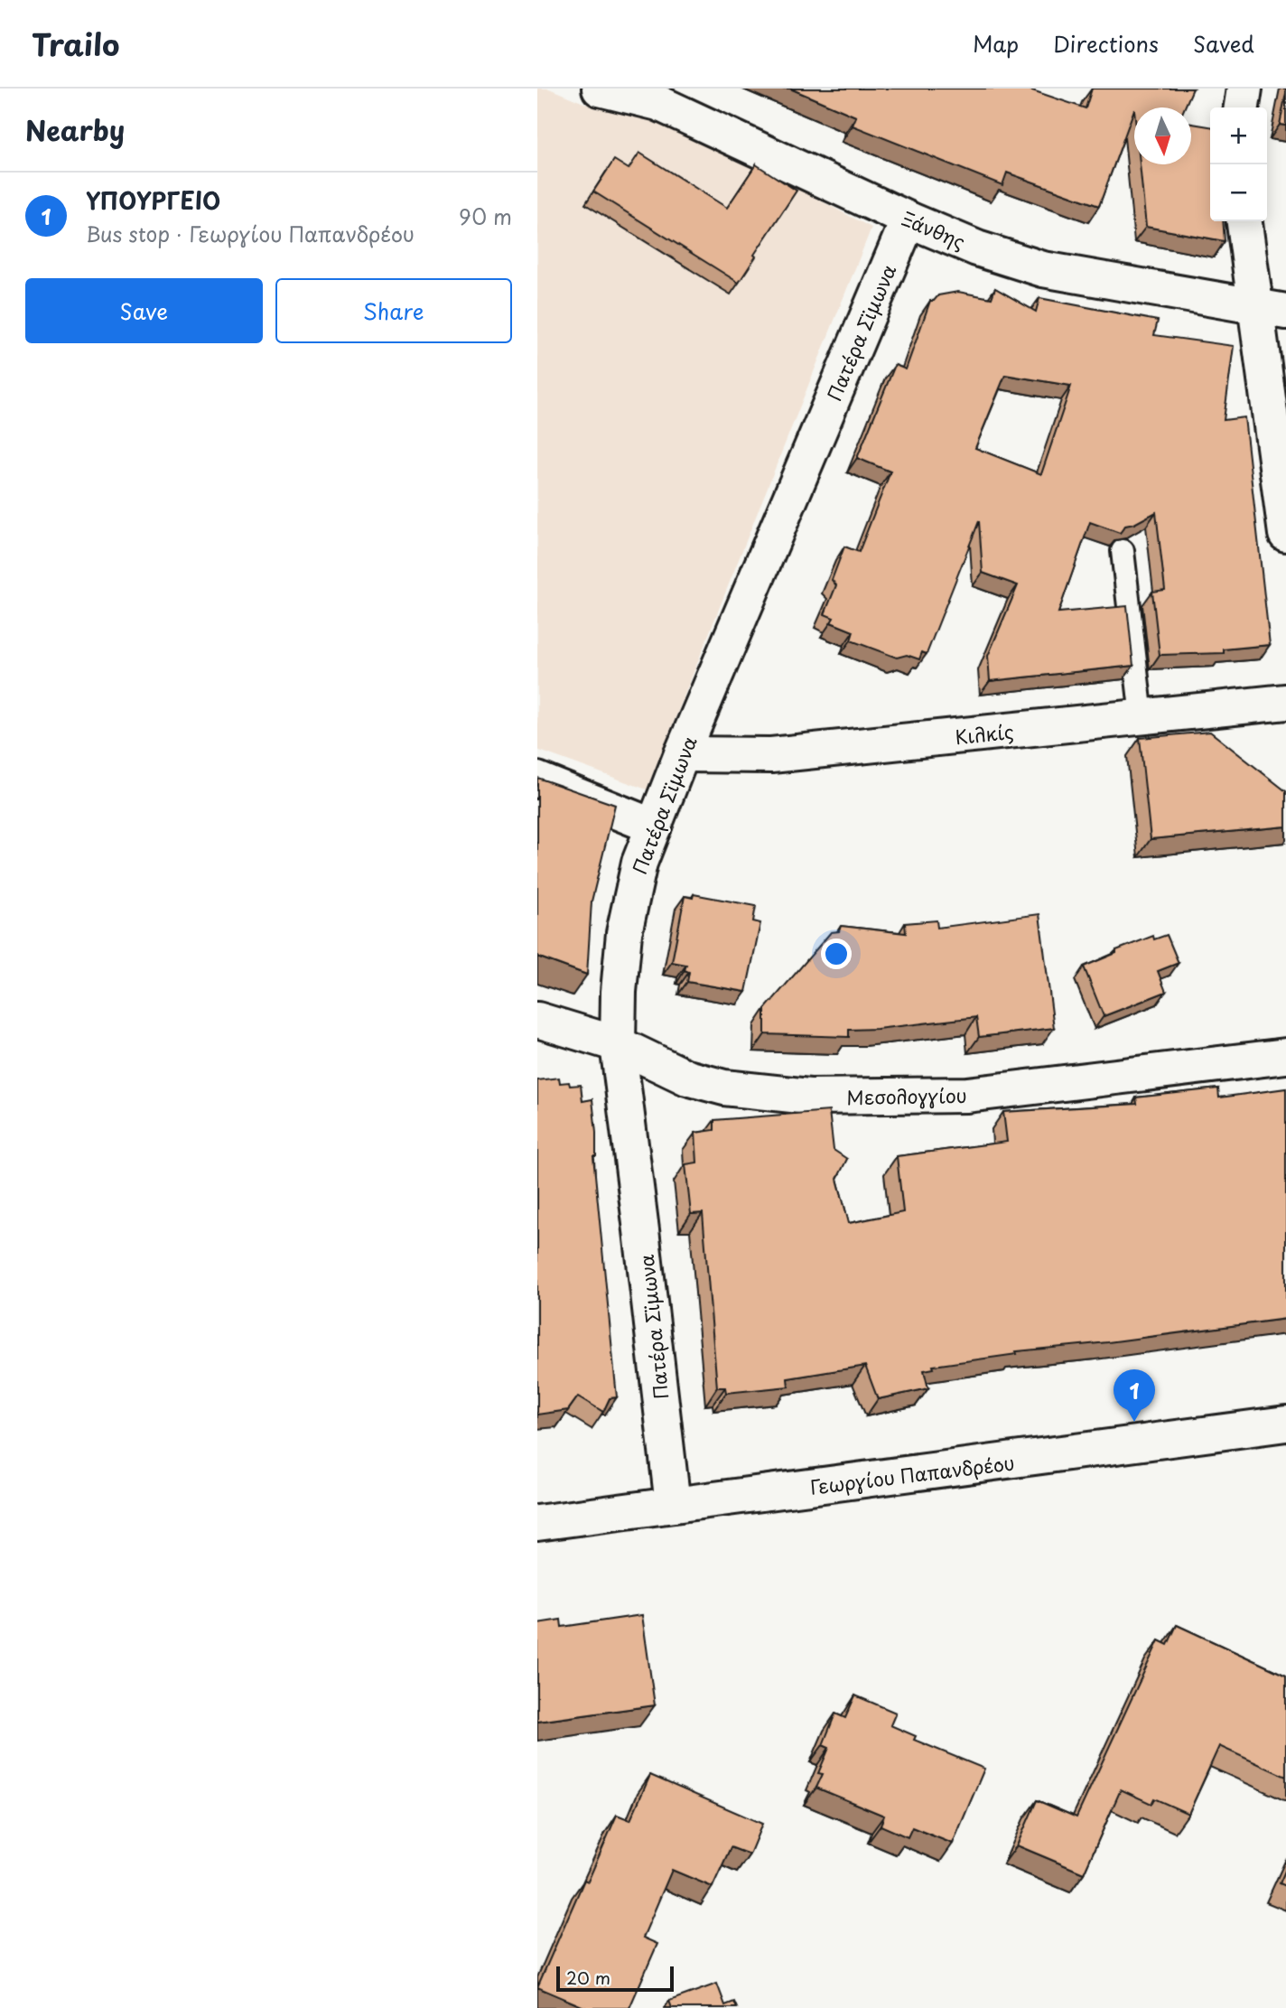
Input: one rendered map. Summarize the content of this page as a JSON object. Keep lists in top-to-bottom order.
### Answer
{
  "streets": {
    "street": [
      "Ξάνθης",
      "Πατέρα Σϊμωνα",
      "Κιλκίς",
      "Μεσολογγίου",
      "Γεωργίου Παπανδρέου"
    ]
  },
  "crossings": [
    ["Ξάνθης", "Πατέρα Σϊμωνα"],
    ["Πατέρα Σϊμωνα", "Κιλκίς"],
    ["Πατέρα Σϊμωνα", "Μεσολογγίου"],
    ["Πατέρα Σϊμωνα", "Γεωργίου Παπανδρέου"]
  ],
  "scale_bar": "20 m",
  "north": "bottom",
  "page": {
    "header": "Trailo",
    "nav": ["Map", "Directions", "Saved"],
    "heading": "Nearby",
    "map_buttons": ["+", "−"],
    "list": [
      {
        "mark": "1",
        "name": "ΥΠΟΥΡΓΕΙΟ",
        "note": "Bus stop · Γεωργίου Παπανδρέου",
        "value": "90 m"
      }
    ],
    "buttons": ["Save", "Share"],
    "pins": "1",
    "scale": "20 m"
  }
}
